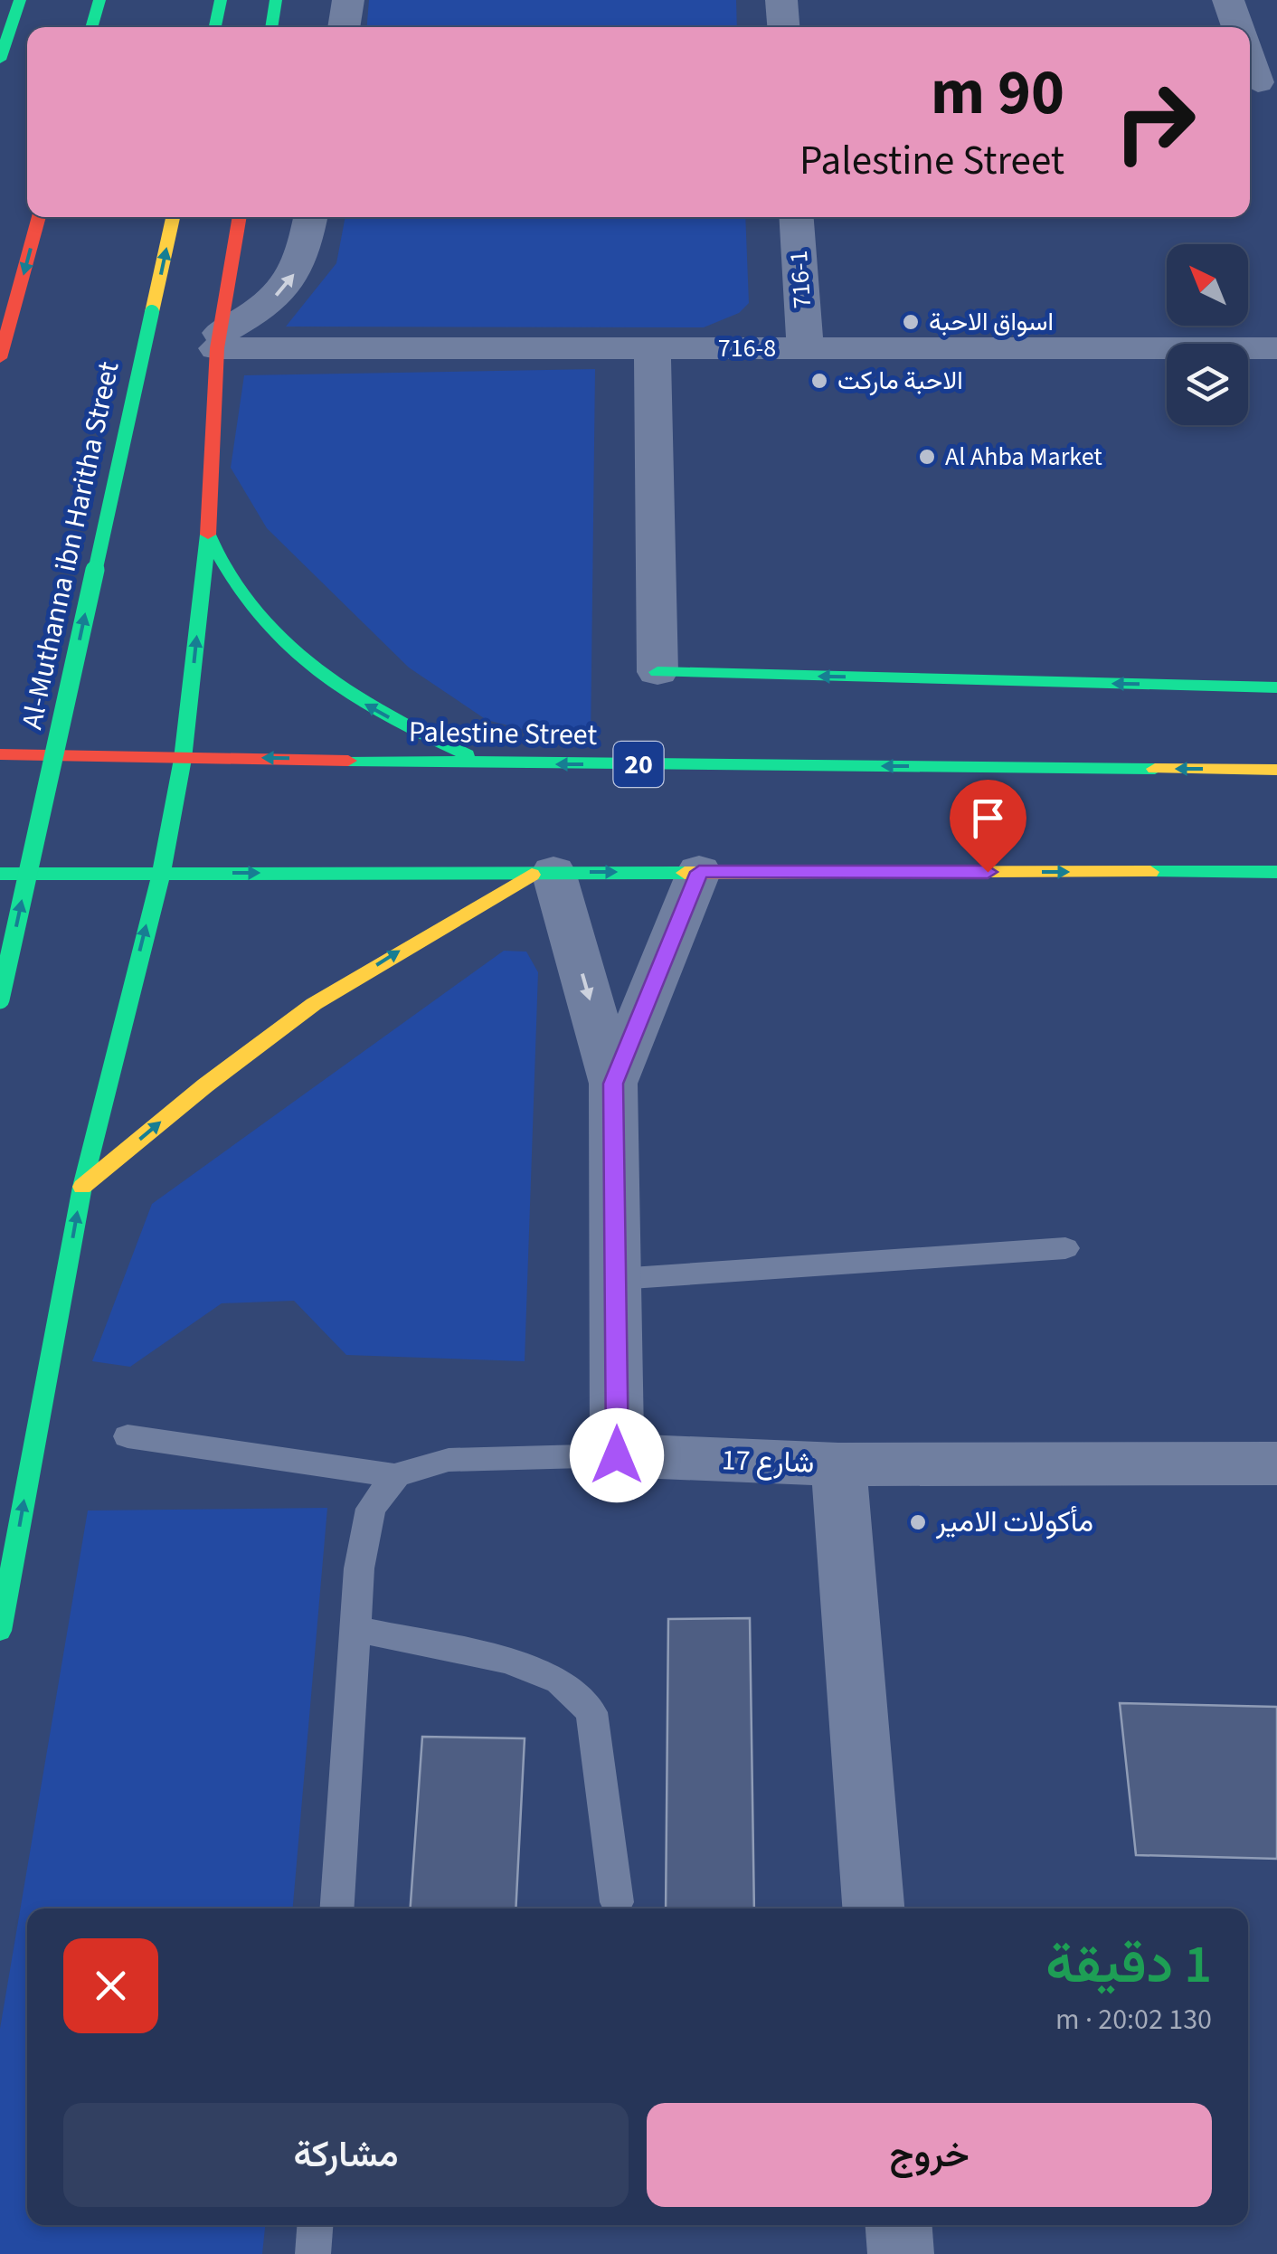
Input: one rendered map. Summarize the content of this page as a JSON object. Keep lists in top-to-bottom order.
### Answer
{
  "streets": {
    "main road": ["Al-Muthanna ibn Haritha Street", "Palestine Street", "20"],
    "street": ["716-1", "716-8", "شارع 17"]
  },
  "crossings": [
    ["716-1", "716-8"]
  ],
  "places": [
    "اسواق الاحبة",
    "الاحبة ماركت",
    "Al Ahba Market",
    "مأكولات الامير"
  ],
  "north": "top left",
  "page": {
    "turn": ["90 m", "Palestine Street"],
    "heading": ["1 دقيقة", "130 m · 20:02"],
    "buttons": ["خروج", "مشاركة"]
  }
}
